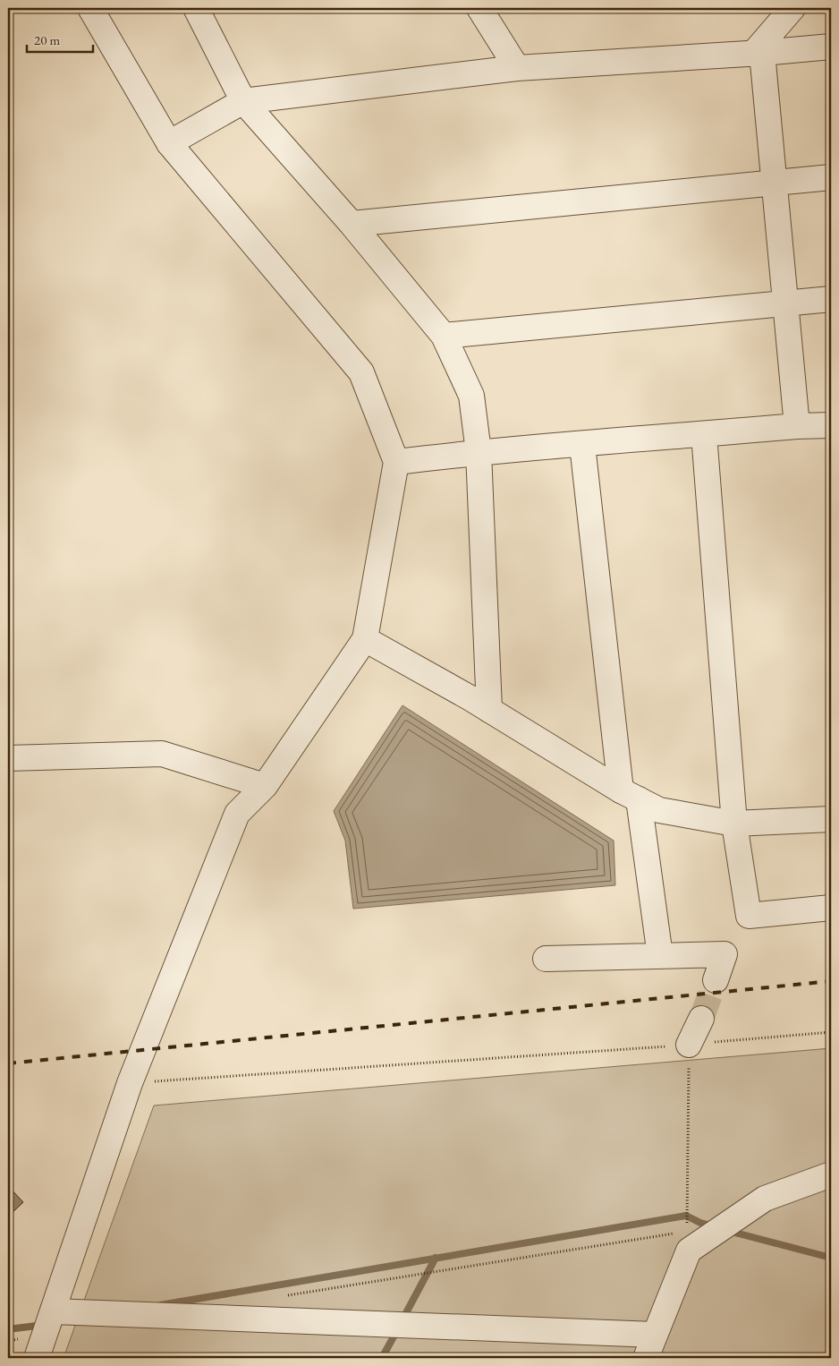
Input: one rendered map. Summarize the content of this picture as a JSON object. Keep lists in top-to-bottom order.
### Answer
{
  "scale_bar": "20 m"
}
